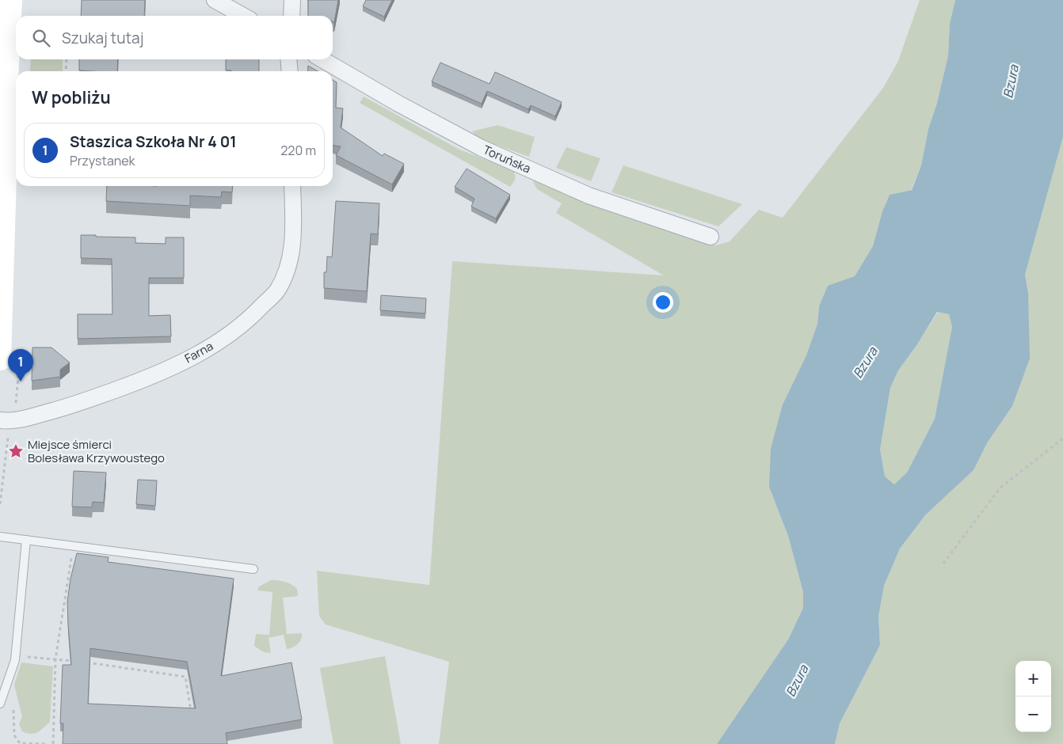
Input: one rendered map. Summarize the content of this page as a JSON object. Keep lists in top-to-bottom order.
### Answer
{
  "streets": {
    "street": ["Toruńska", "Farna"]
  },
  "water": ["Bzura"],
  "places": {
    "place": ["Miejsce śmierci Bolesława Krzywoustego"]
  },
  "page": {
    "search": "Szukaj tutaj",
    "heading": "W pobliżu",
    "list": [
      {
        "mark": "1",
        "name": "Staszica Szkoła Nr 4 01",
        "note": "Przystanek",
        "value": "220 m"
      }
    ],
    "pins": "1",
    "map_buttons": ["+", "−"]
  }
}
